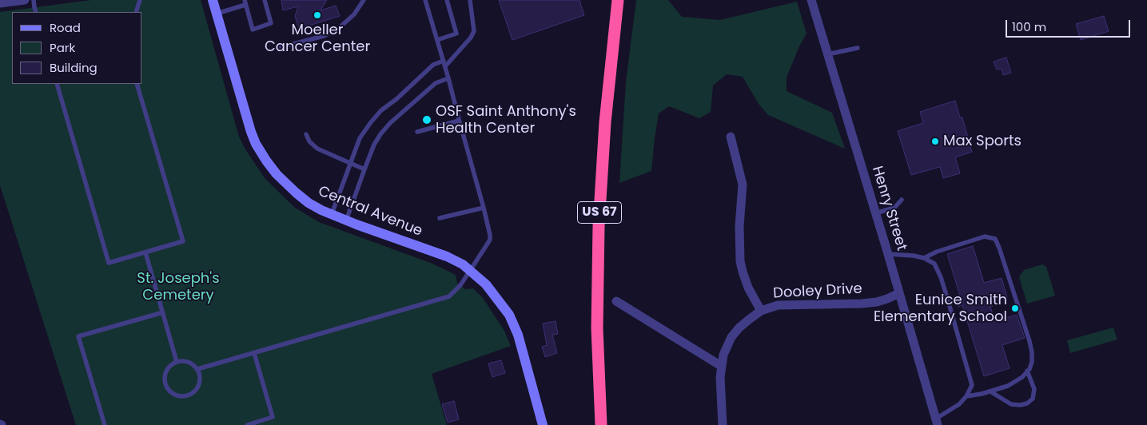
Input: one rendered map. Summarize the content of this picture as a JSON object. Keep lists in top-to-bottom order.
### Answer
{
  "streets": {
    "highway": ["US 67"],
    "street": ["Henry Street", "Central Avenue", "Dooley Drive"]
  },
  "crossings": [
    ["Henry Street", "Dooley Drive"]
  ],
  "parks": ["St. Joseph's Cemetery"],
  "places": [
    "Moeller Cancer Center",
    "OSF Saint Anthony's Health Center",
    "Max Sports",
    "Eunice Smith Elementary School"
  ],
  "legend": ["Road", "Park", "Building"],
  "scale_bar": "100 m"
}
